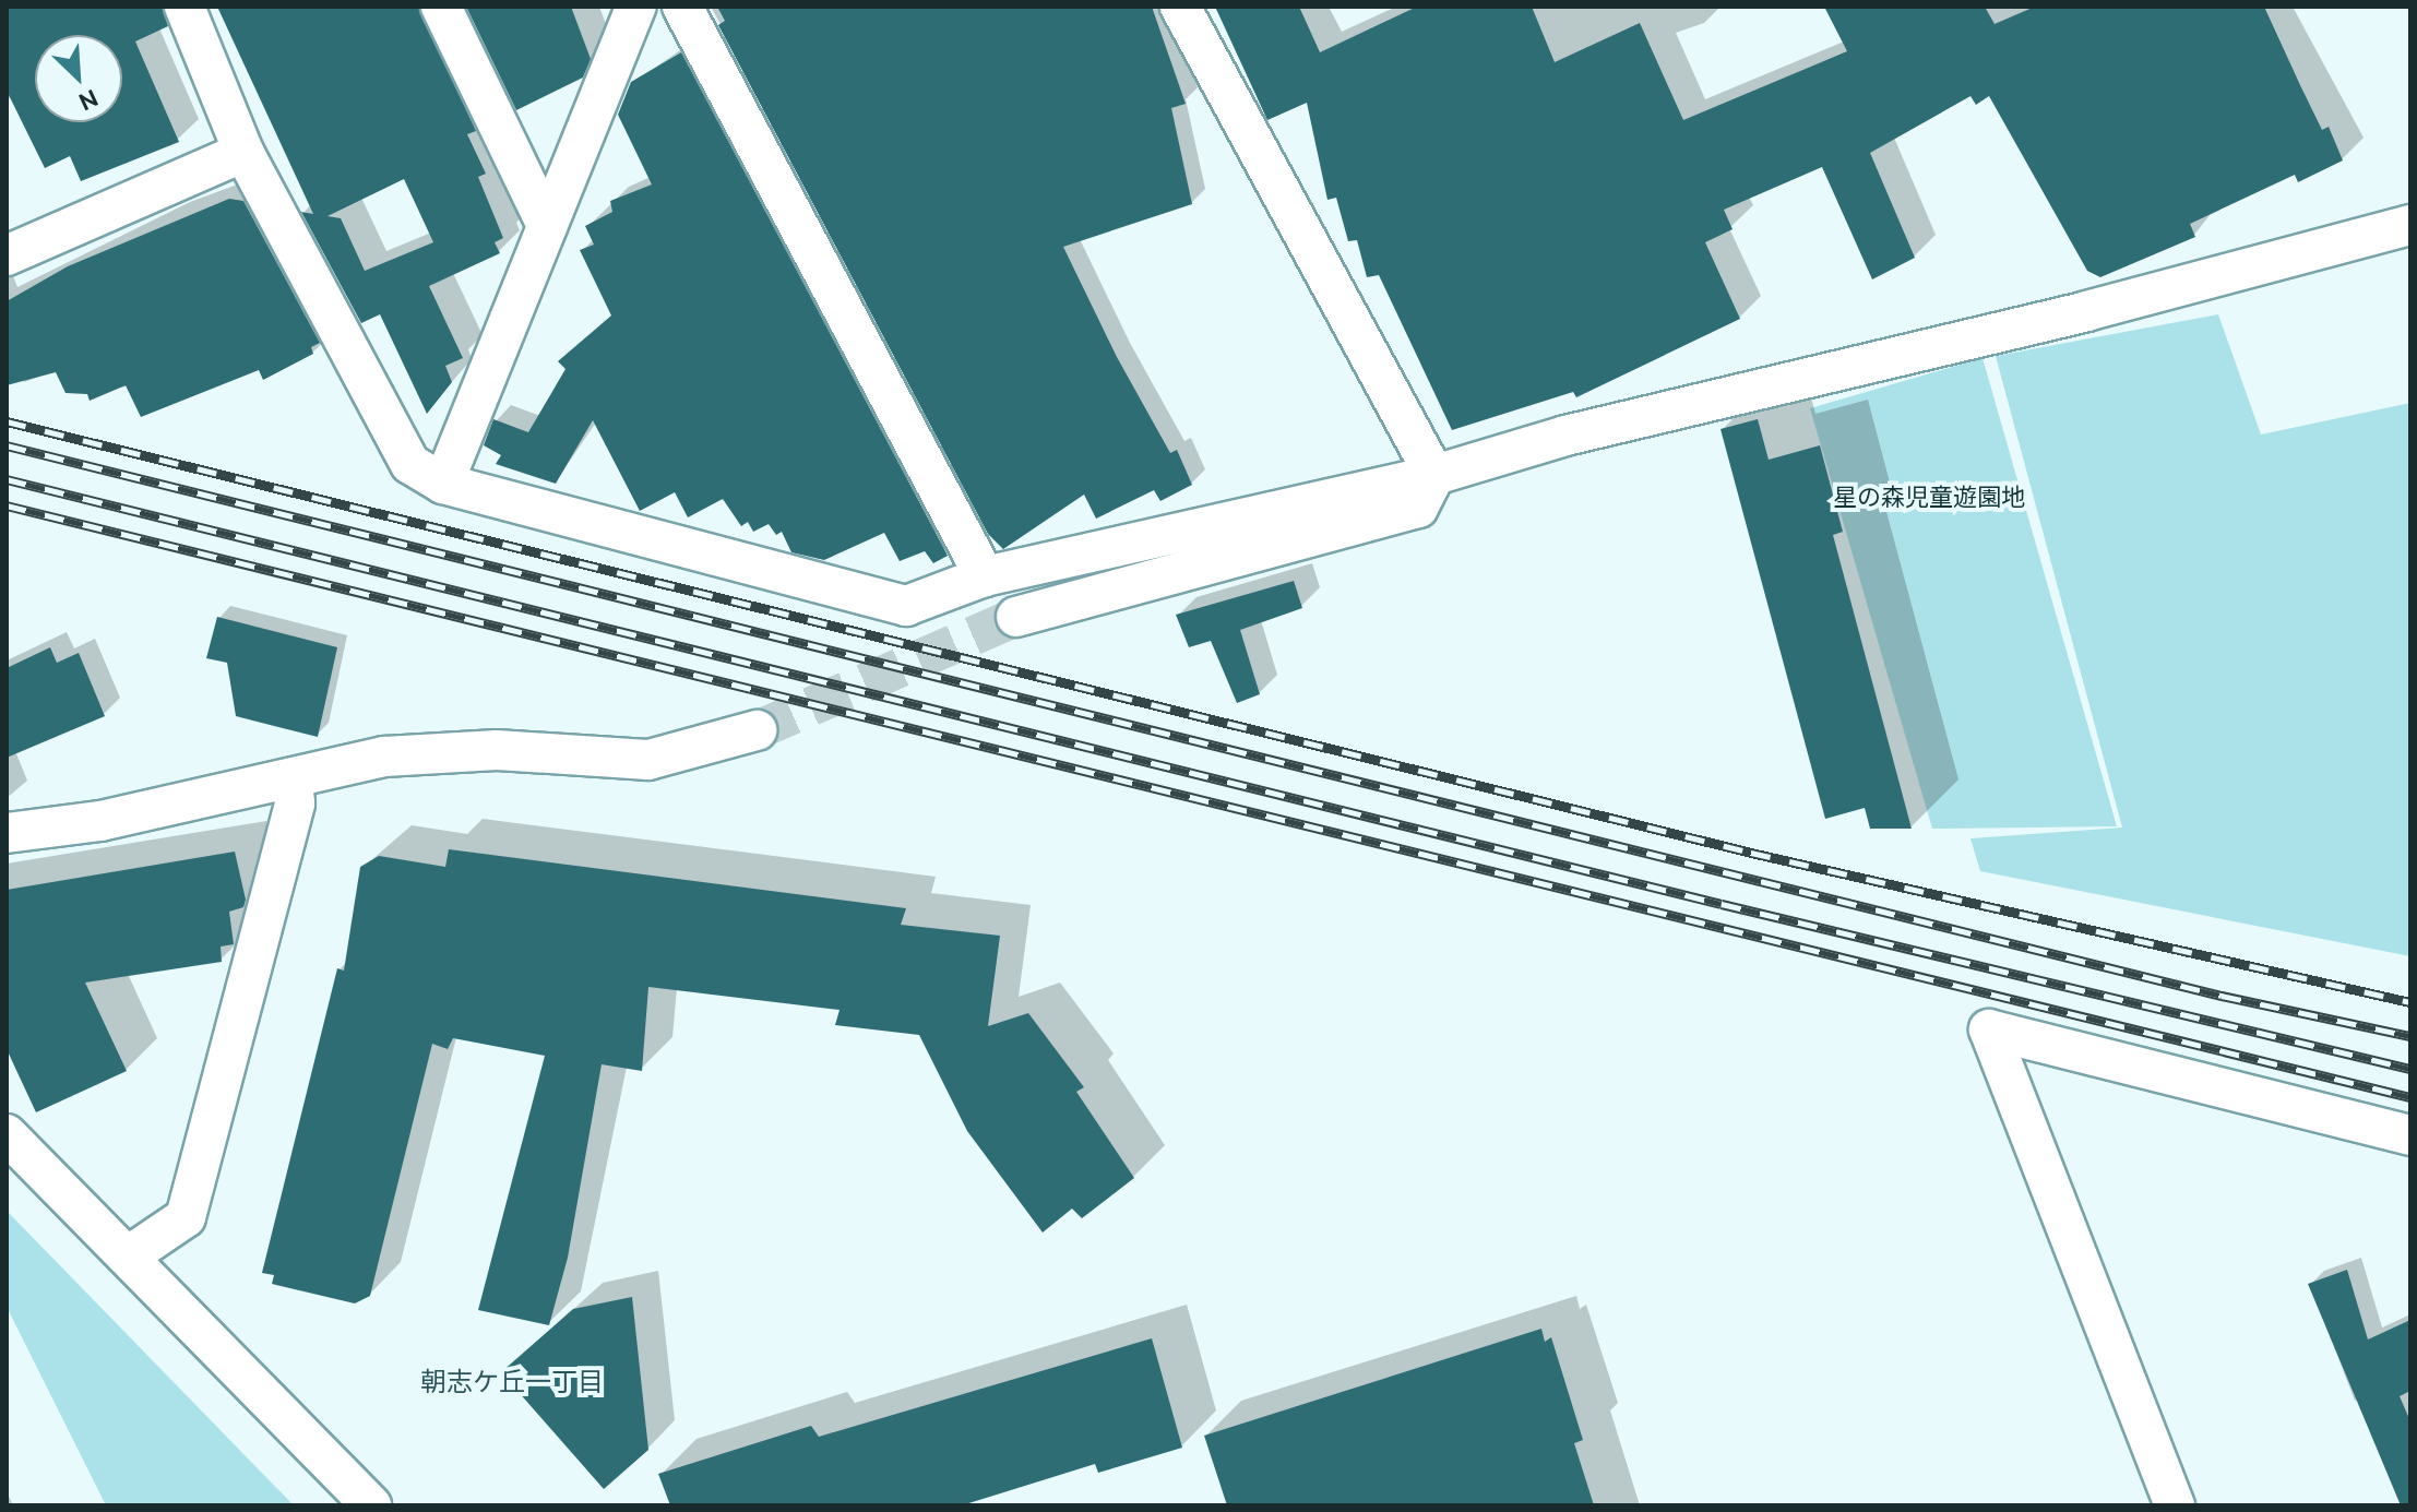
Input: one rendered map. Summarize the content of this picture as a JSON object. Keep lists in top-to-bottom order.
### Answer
{
  "districts": ["朝志ケ丘一丁目"],
  "parks": ["星の森児童遊園地"],
  "north": "bottom right"
}
